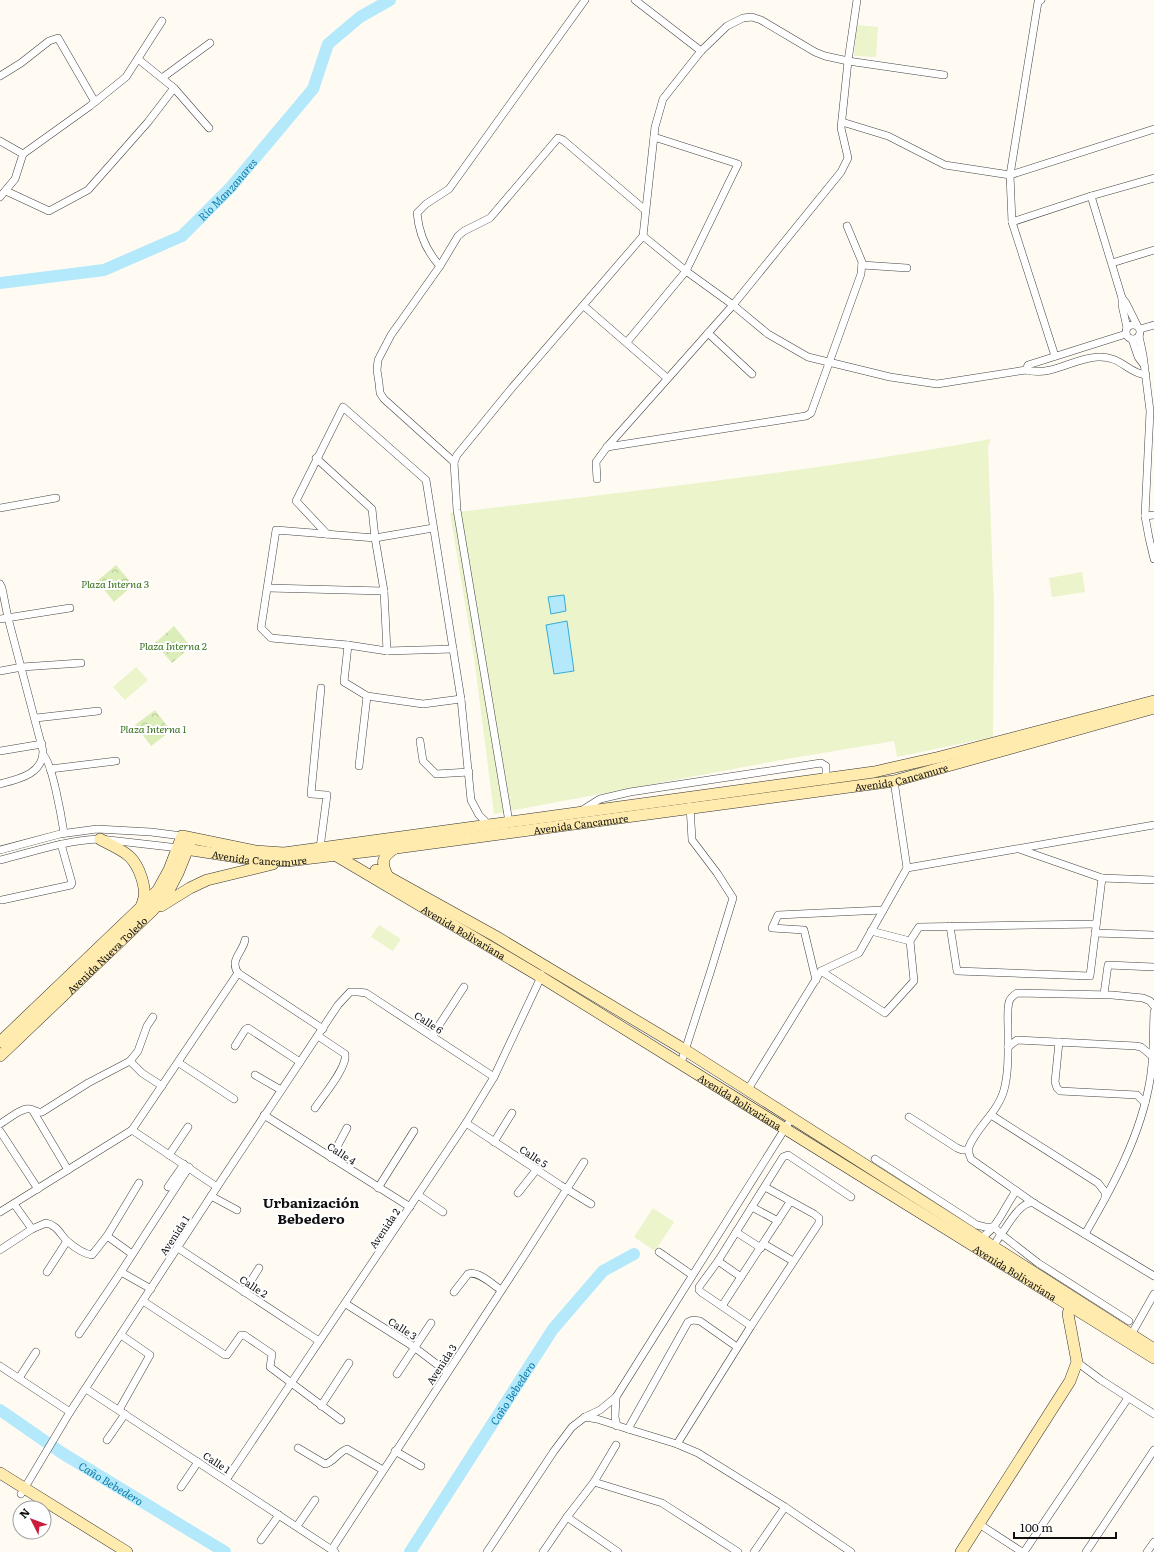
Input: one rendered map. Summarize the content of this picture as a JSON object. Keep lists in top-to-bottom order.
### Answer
{
  "streets": {
    "main road": ["Avenida Cancamure", "Avenida Bolivariana", "Avenida Nueva Toledo"],
    "street": [
      "Calle 6",
      "Calle 4",
      "Calle 5",
      "Avenida 2",
      "Avenida 1",
      "Calle 2",
      "Calle 3",
      "Avenida 3",
      "Calle 1"
    ]
  },
  "crossings": [
    ["Avenida Cancamure", "Avenida Bolivariana"],
    ["Avenida Cancamure", "Avenida Nueva Toledo"],
    ["Avenida Bolivariana", "Avenida 2"],
    ["Calle 6", "Avenida 2"],
    ["Calle 6", "Avenida 1"],
    ["Calle 4", "Avenida 2"],
    ["Calle 4", "Avenida 1"],
    ["Calle 5", "Avenida 2"],
    ["Calle 5", "Avenida 3"],
    ["Avenida 2", "Calle 2"],
    ["Avenida 2", "Calle 3"],
    ["Avenida 2", "Calle 1"],
    ["Avenida 1", "Calle 2"],
    ["Avenida 1", "Calle 1"],
    ["Calle 3", "Avenida 3"],
    ["Avenida 3", "Calle 1"]
  ],
  "districts": ["Urbanización Bebedero"],
  "water": ["Río Manzanares", "Caño Bebedero"],
  "parks": ["Plaza Interna 3", "Plaza Interna 2", "Plaza Interna 1"],
  "scale_bar": "100 m",
  "north": "top left"
}
